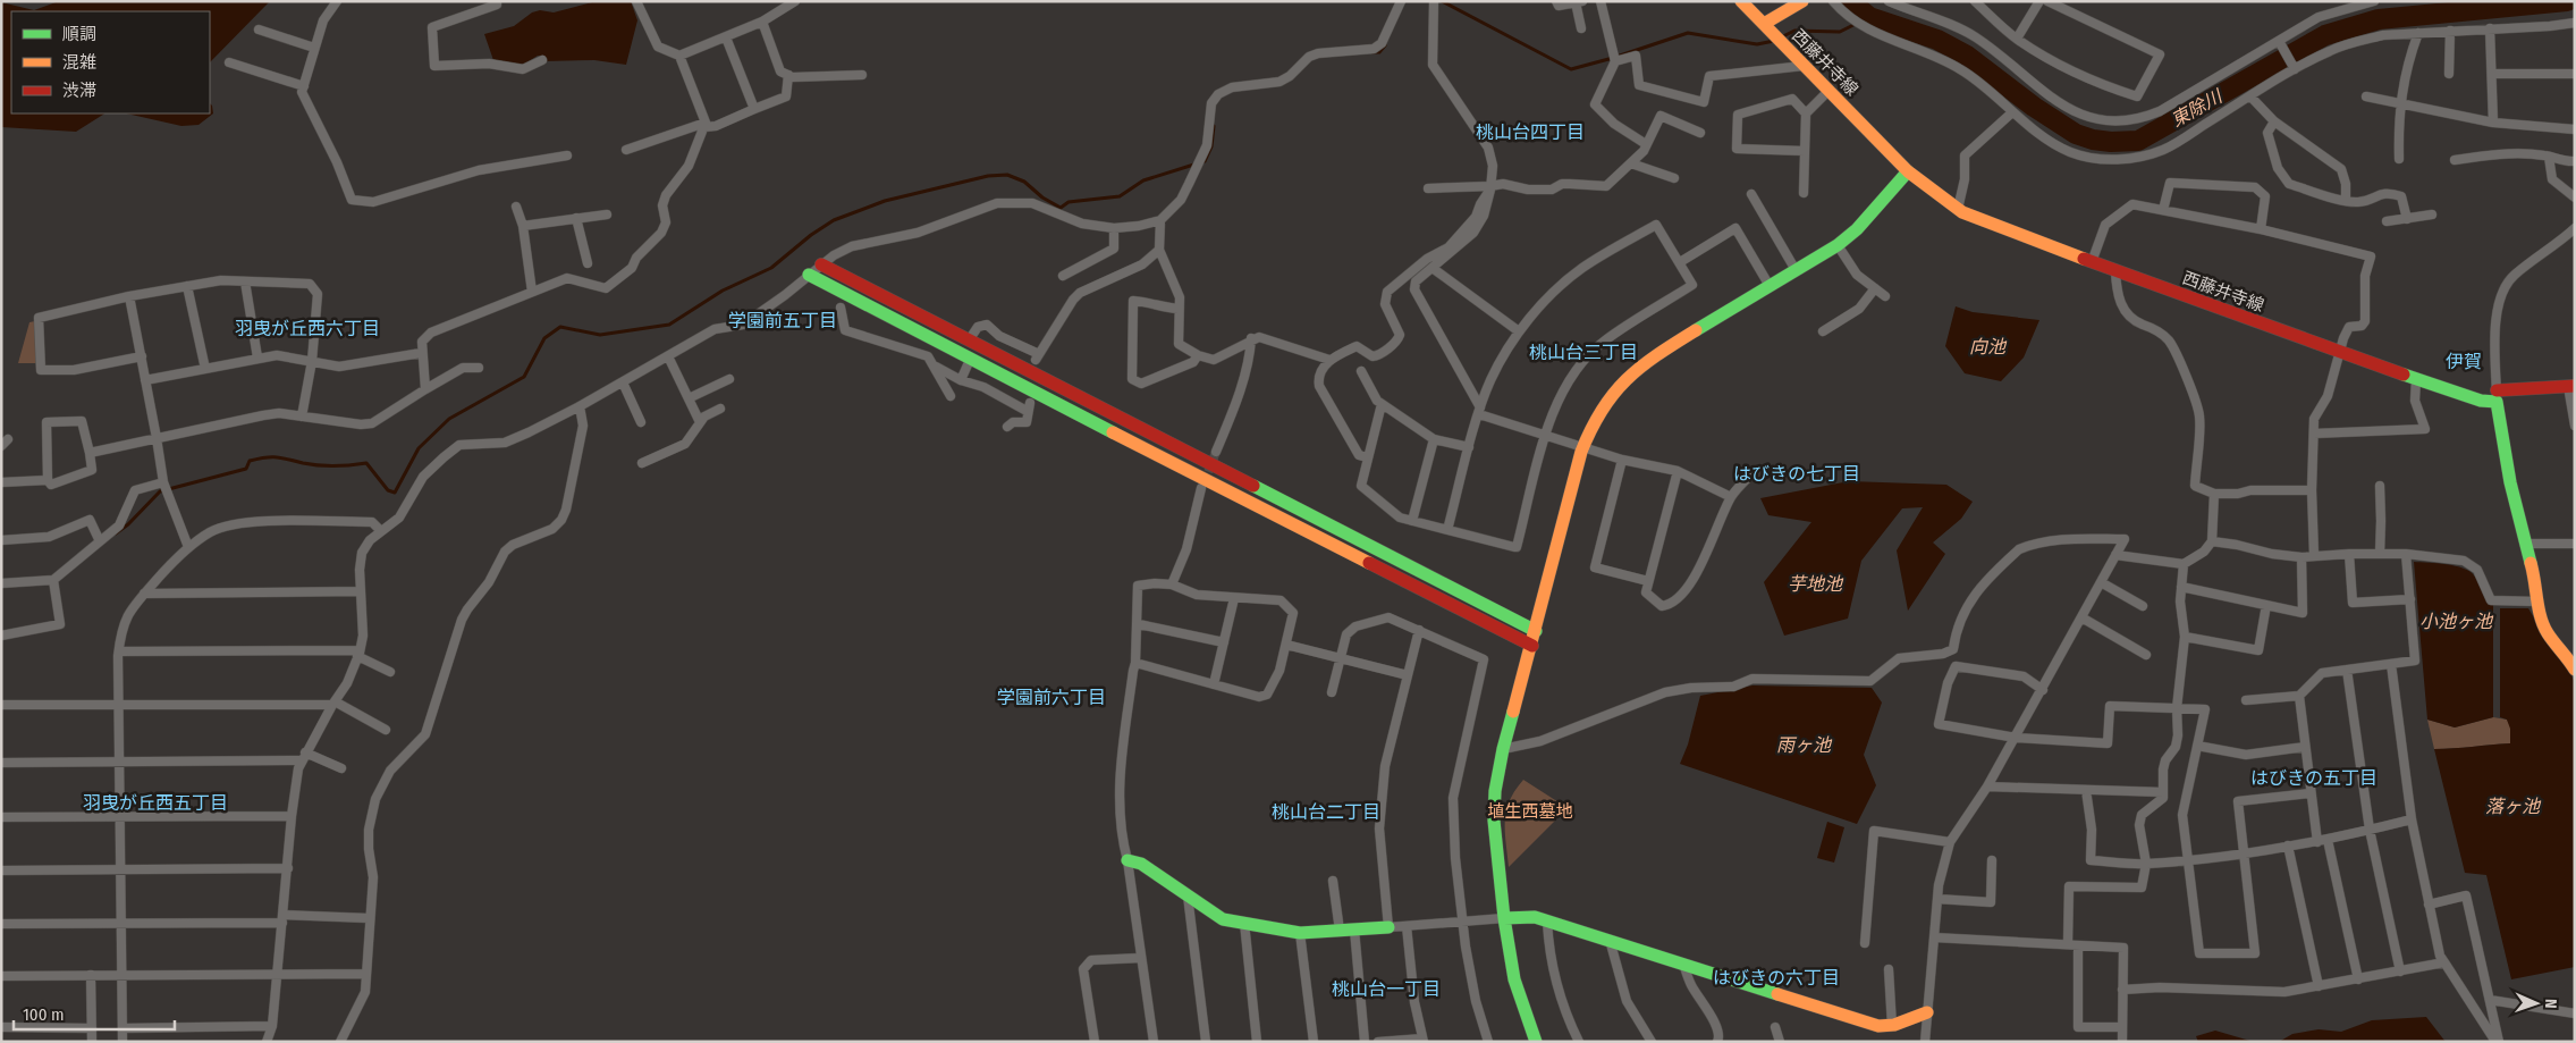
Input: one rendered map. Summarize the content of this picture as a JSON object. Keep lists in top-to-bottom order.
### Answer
{
  "streets": {
    "street": ["西藤井寺線"]
  },
  "districts": [
    "桃山台四丁目",
    "学園前五丁目",
    "羽曳が丘西六丁目",
    "桃山台三丁目",
    "伊賀",
    "はびきの七丁目",
    "学園前六丁目",
    "はびきの五丁目",
    "羽曳が丘西五丁目",
    "桃山台二丁目",
    "はびきの六丁目",
    "桃山台一丁目"
  ],
  "water": [
    "東除川",
    "向池",
    "芋地池",
    "小池ヶ池",
    "雨ヶ池",
    "落ヶ池"
  ],
  "parks": ["埴生西墓地"],
  "legend": ["順調", "混雑", "渋滞"],
  "scale_bar": "100 m",
  "north": "right"
}
